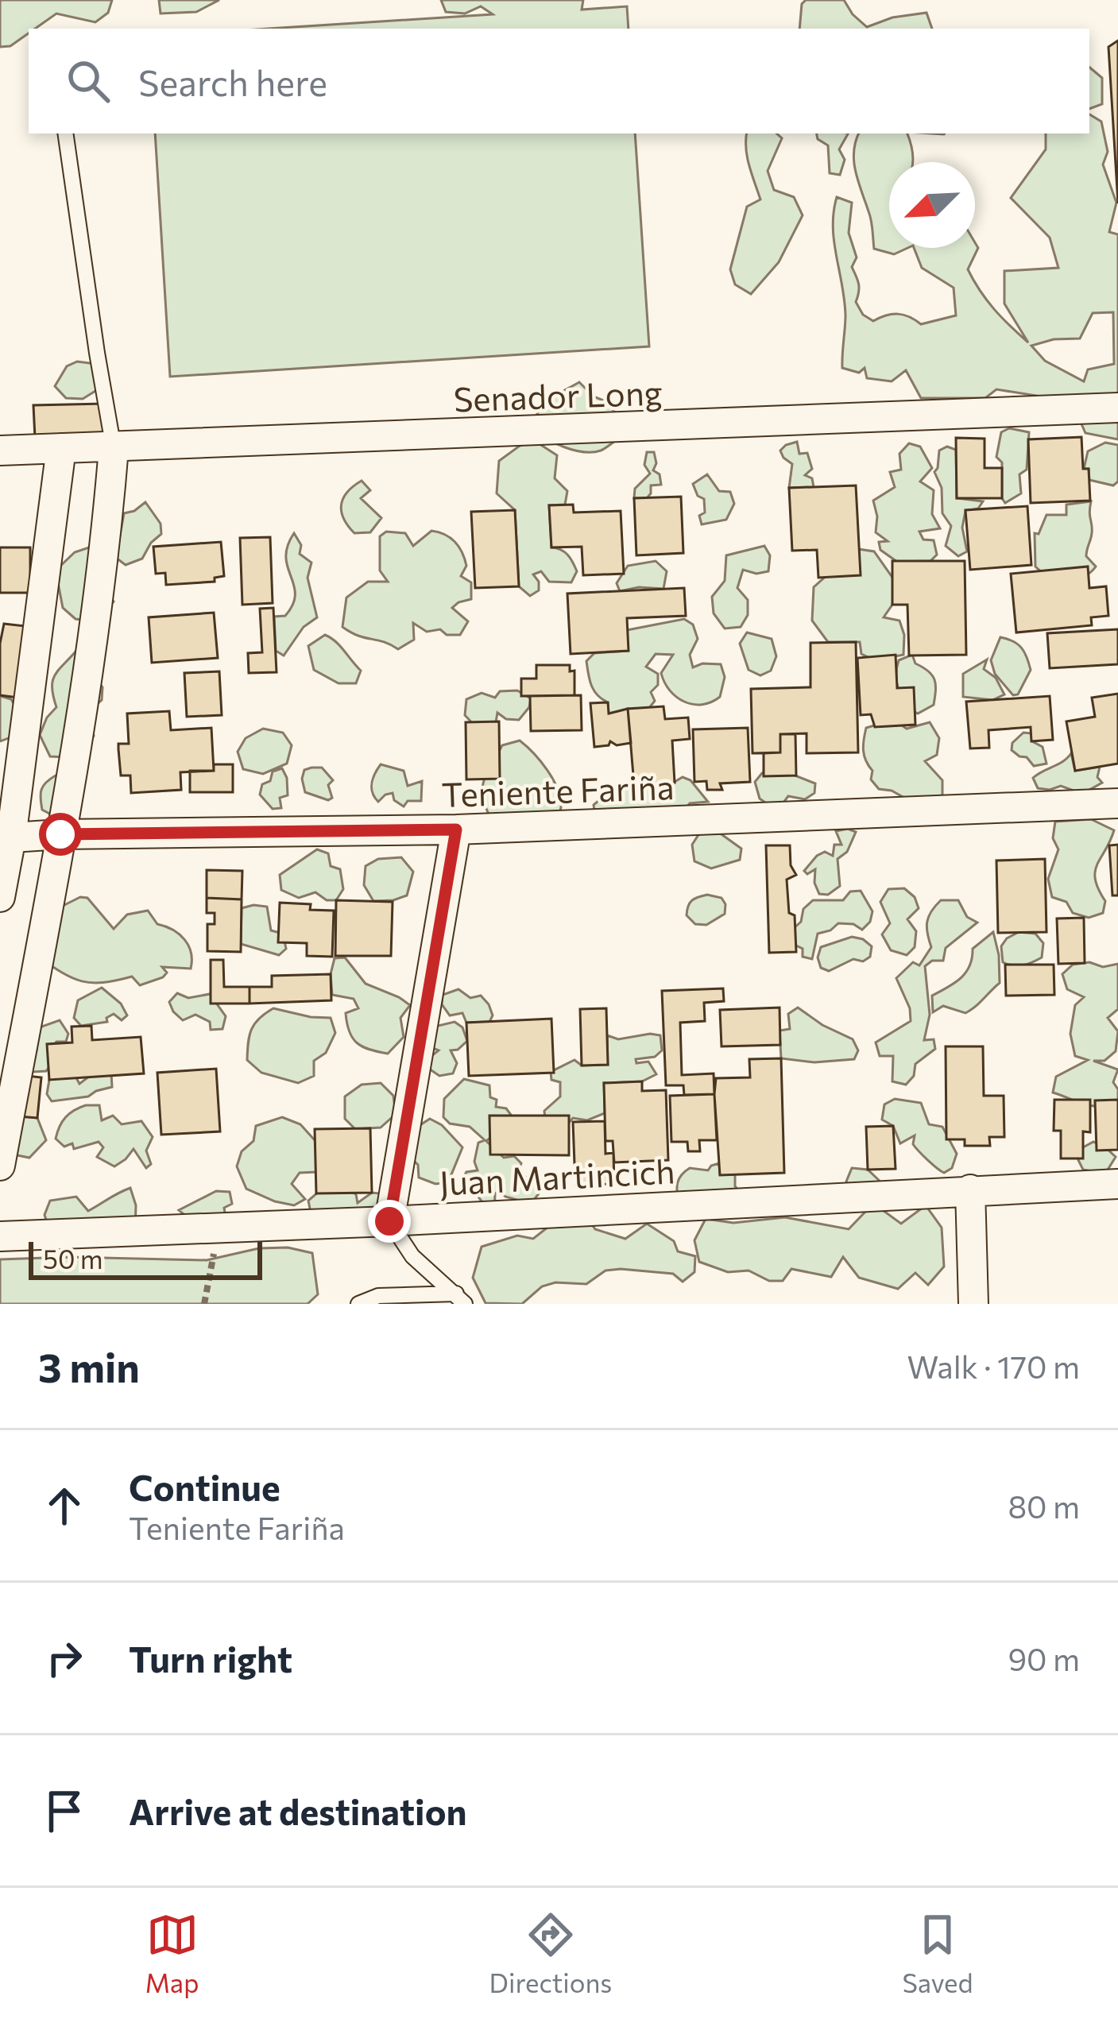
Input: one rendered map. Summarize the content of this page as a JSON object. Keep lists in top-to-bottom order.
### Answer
{
  "streets": {
    "street": ["Senador Long", "Teniente Fariña", "Juan Martincich"]
  },
  "scale_bar": "50 m",
  "north": "bottom left",
  "page": {
    "search": "Search here",
    "scale": "50 m",
    "heading": ["3 min", "Walk · 170 m"],
    "list": [
      ["Continue", "Teniente Fariña", "80 m"],
      ["Turn right", "90 m"],
      "Arrive at destination"
    ],
    "nav": ["Map", "Directions", "Saved"]
  }
}
